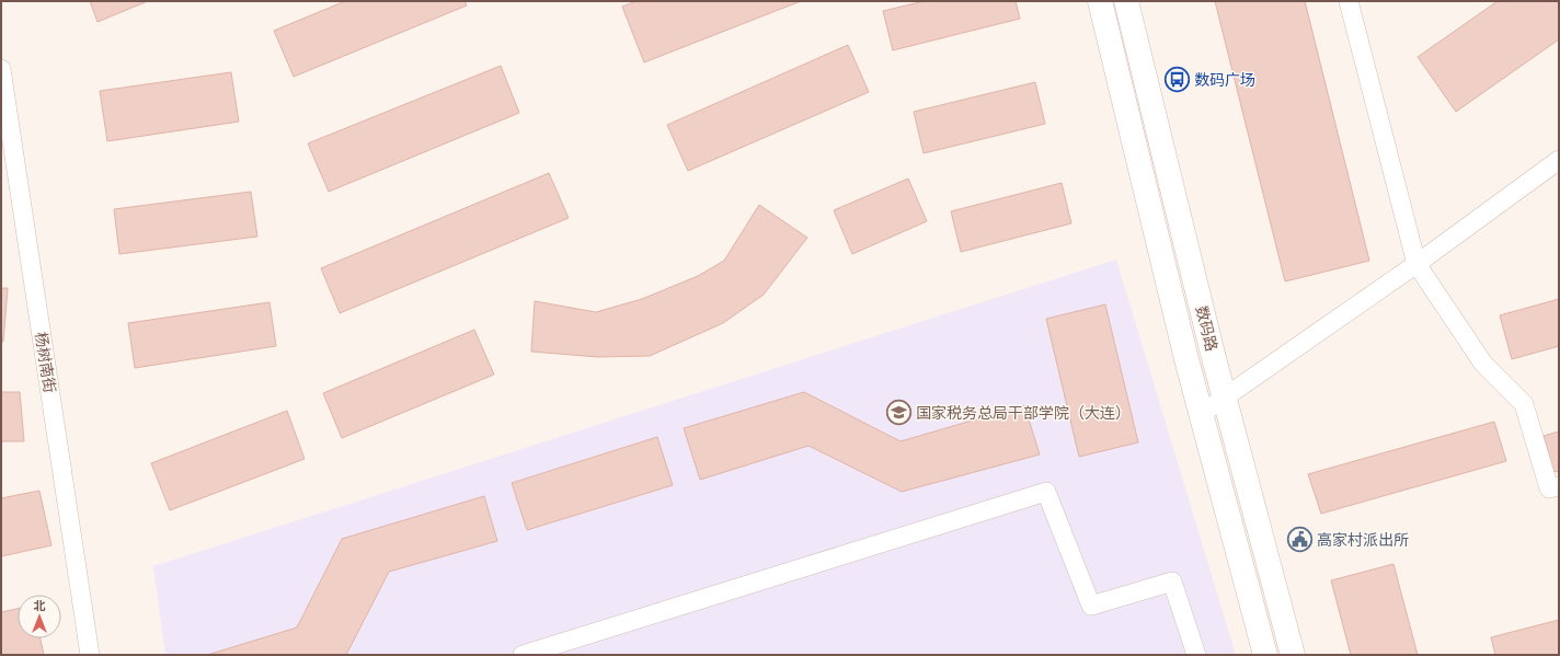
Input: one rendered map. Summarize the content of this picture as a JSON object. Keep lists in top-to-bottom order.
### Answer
{
  "streets": {
    "main road": ["数码路"],
    "street": ["杨树南街"]
  },
  "places": {
    "bus stop": ["数码广场"],
    "school or university": ["国家税务总局干部学院（大连）"],
    "public building": ["高家村派出所"]
  },
  "north": "top"
}
